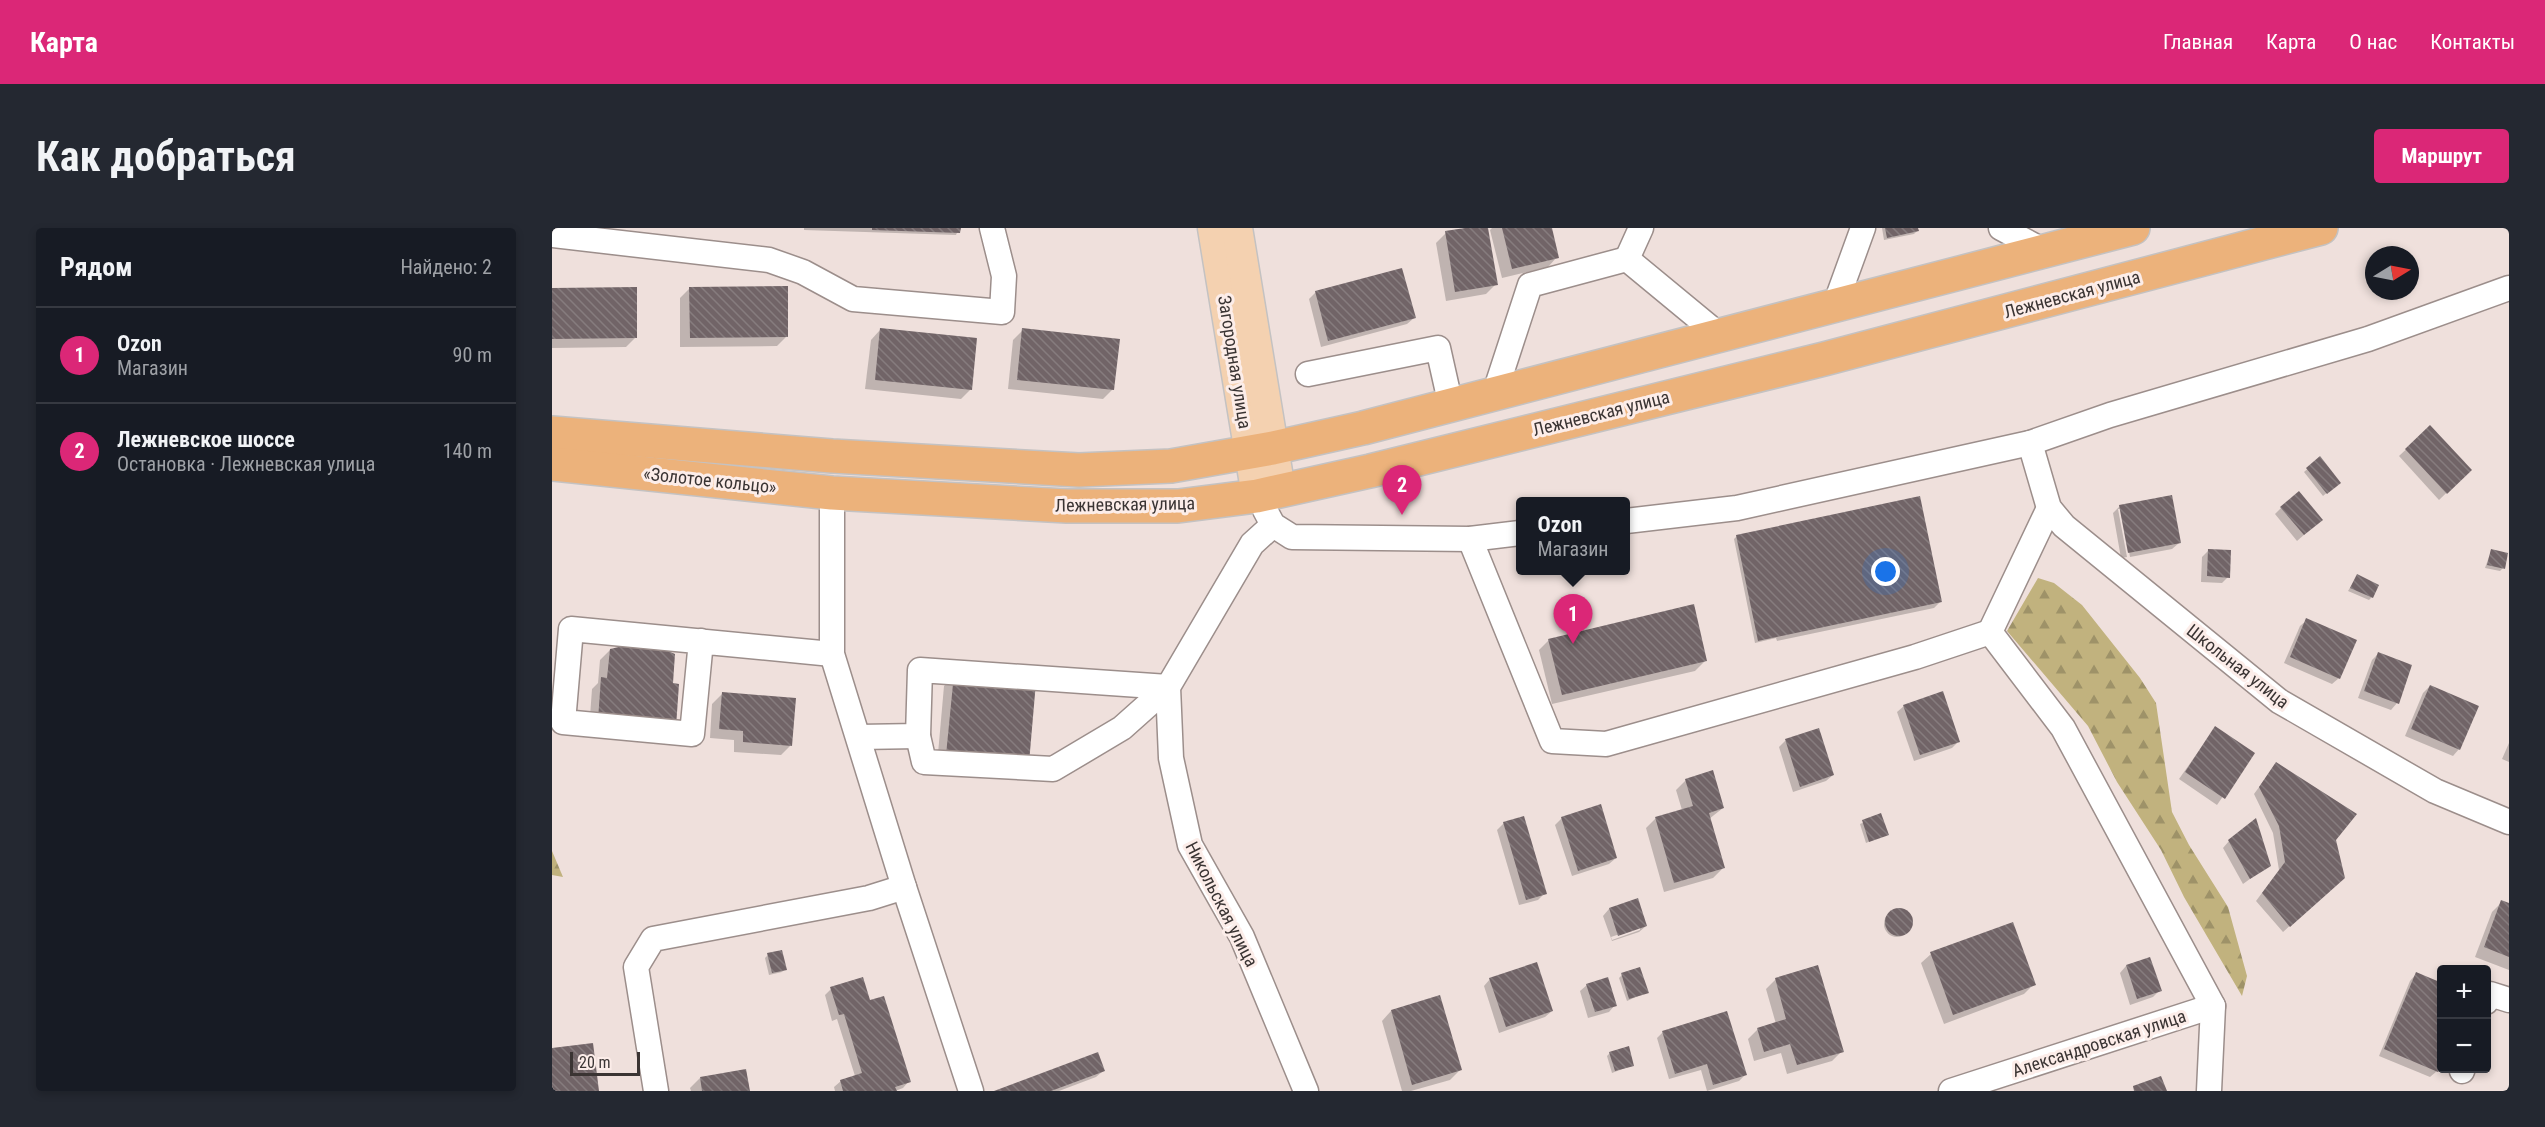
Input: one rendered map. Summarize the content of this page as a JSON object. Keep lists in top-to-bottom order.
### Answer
{
  "streets": {
    "highway": ["Лежневская улица", "«Золотое кольцо»"],
    "main road": ["Загородная улица"],
    "street": ["Школьная улица", "Никольская улица", "Александровская улица"]
  },
  "crossings": [
    ["Лежневская улица", "Загородная улица"],
    ["Лежневская улица", "«Золотое кольцо»"]
  ],
  "scale_bar": "20 m",
  "north": "right",
  "page": {
    "header": "Карта",
    "nav": [
      "Главная",
      "Карта",
      "О нас",
      "Контакты"
    ],
    "buttons": "Маршрут",
    "title": "Как добраться",
    "heading": ["Рядом", "Найдено: 2"],
    "list": [
      {
        "mark": "1",
        "name": "Ozon",
        "note": "Магазин",
        "value": "90 m"
      },
      {
        "mark": "2",
        "name": "Лежневское шоссе",
        "note": "Остановка · Лежневская улица",
        "value": "140 m"
      }
    ],
    "pins": ["2", "1"],
    "popup": ["Ozon", "Магазин"],
    "map_buttons": ["+", "−"],
    "scale": "20 m"
  }
}
